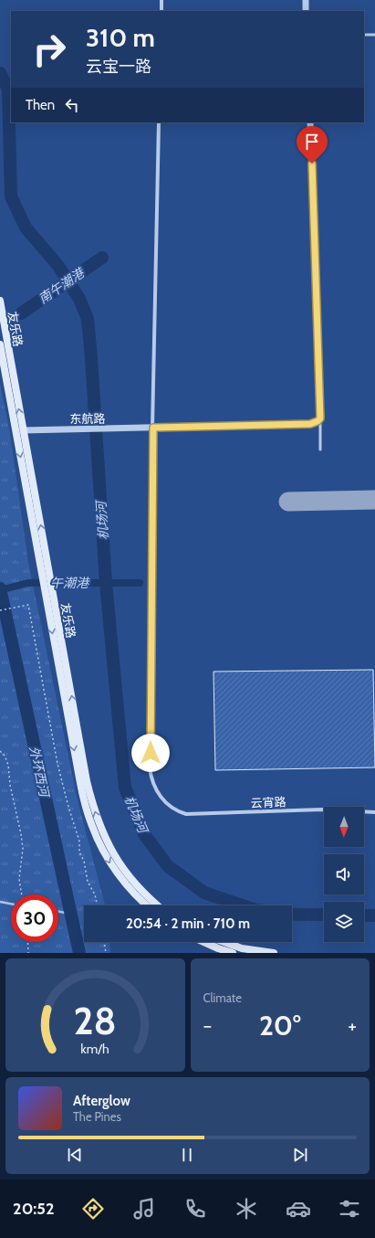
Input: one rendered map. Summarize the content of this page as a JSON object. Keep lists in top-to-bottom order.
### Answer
{
  "streets": {
    "main road": ["友乐路"],
    "street": ["东航路", "云宵路"]
  },
  "crossings": [
    ["友乐路", "东航路"],
    ["东航路", "云宵路"]
  ],
  "water": [
    "南午潮港",
    "机场河",
    "午潮港",
    "外环西河"
  ],
  "north": "bottom",
  "page": {
    "turn": ["310 m", "云宝一路"],
    "then": "Then",
    "limit": "30",
    "trip": "20:54 · 2 min · 710 m",
    "tile": "Climate",
    "heat": ["−", "20°", "+"],
    "song": ["Afterglow", "The Pines"],
    "tabs": "20:52",
    "gauge": ["28", "km/h"]
  }
}
